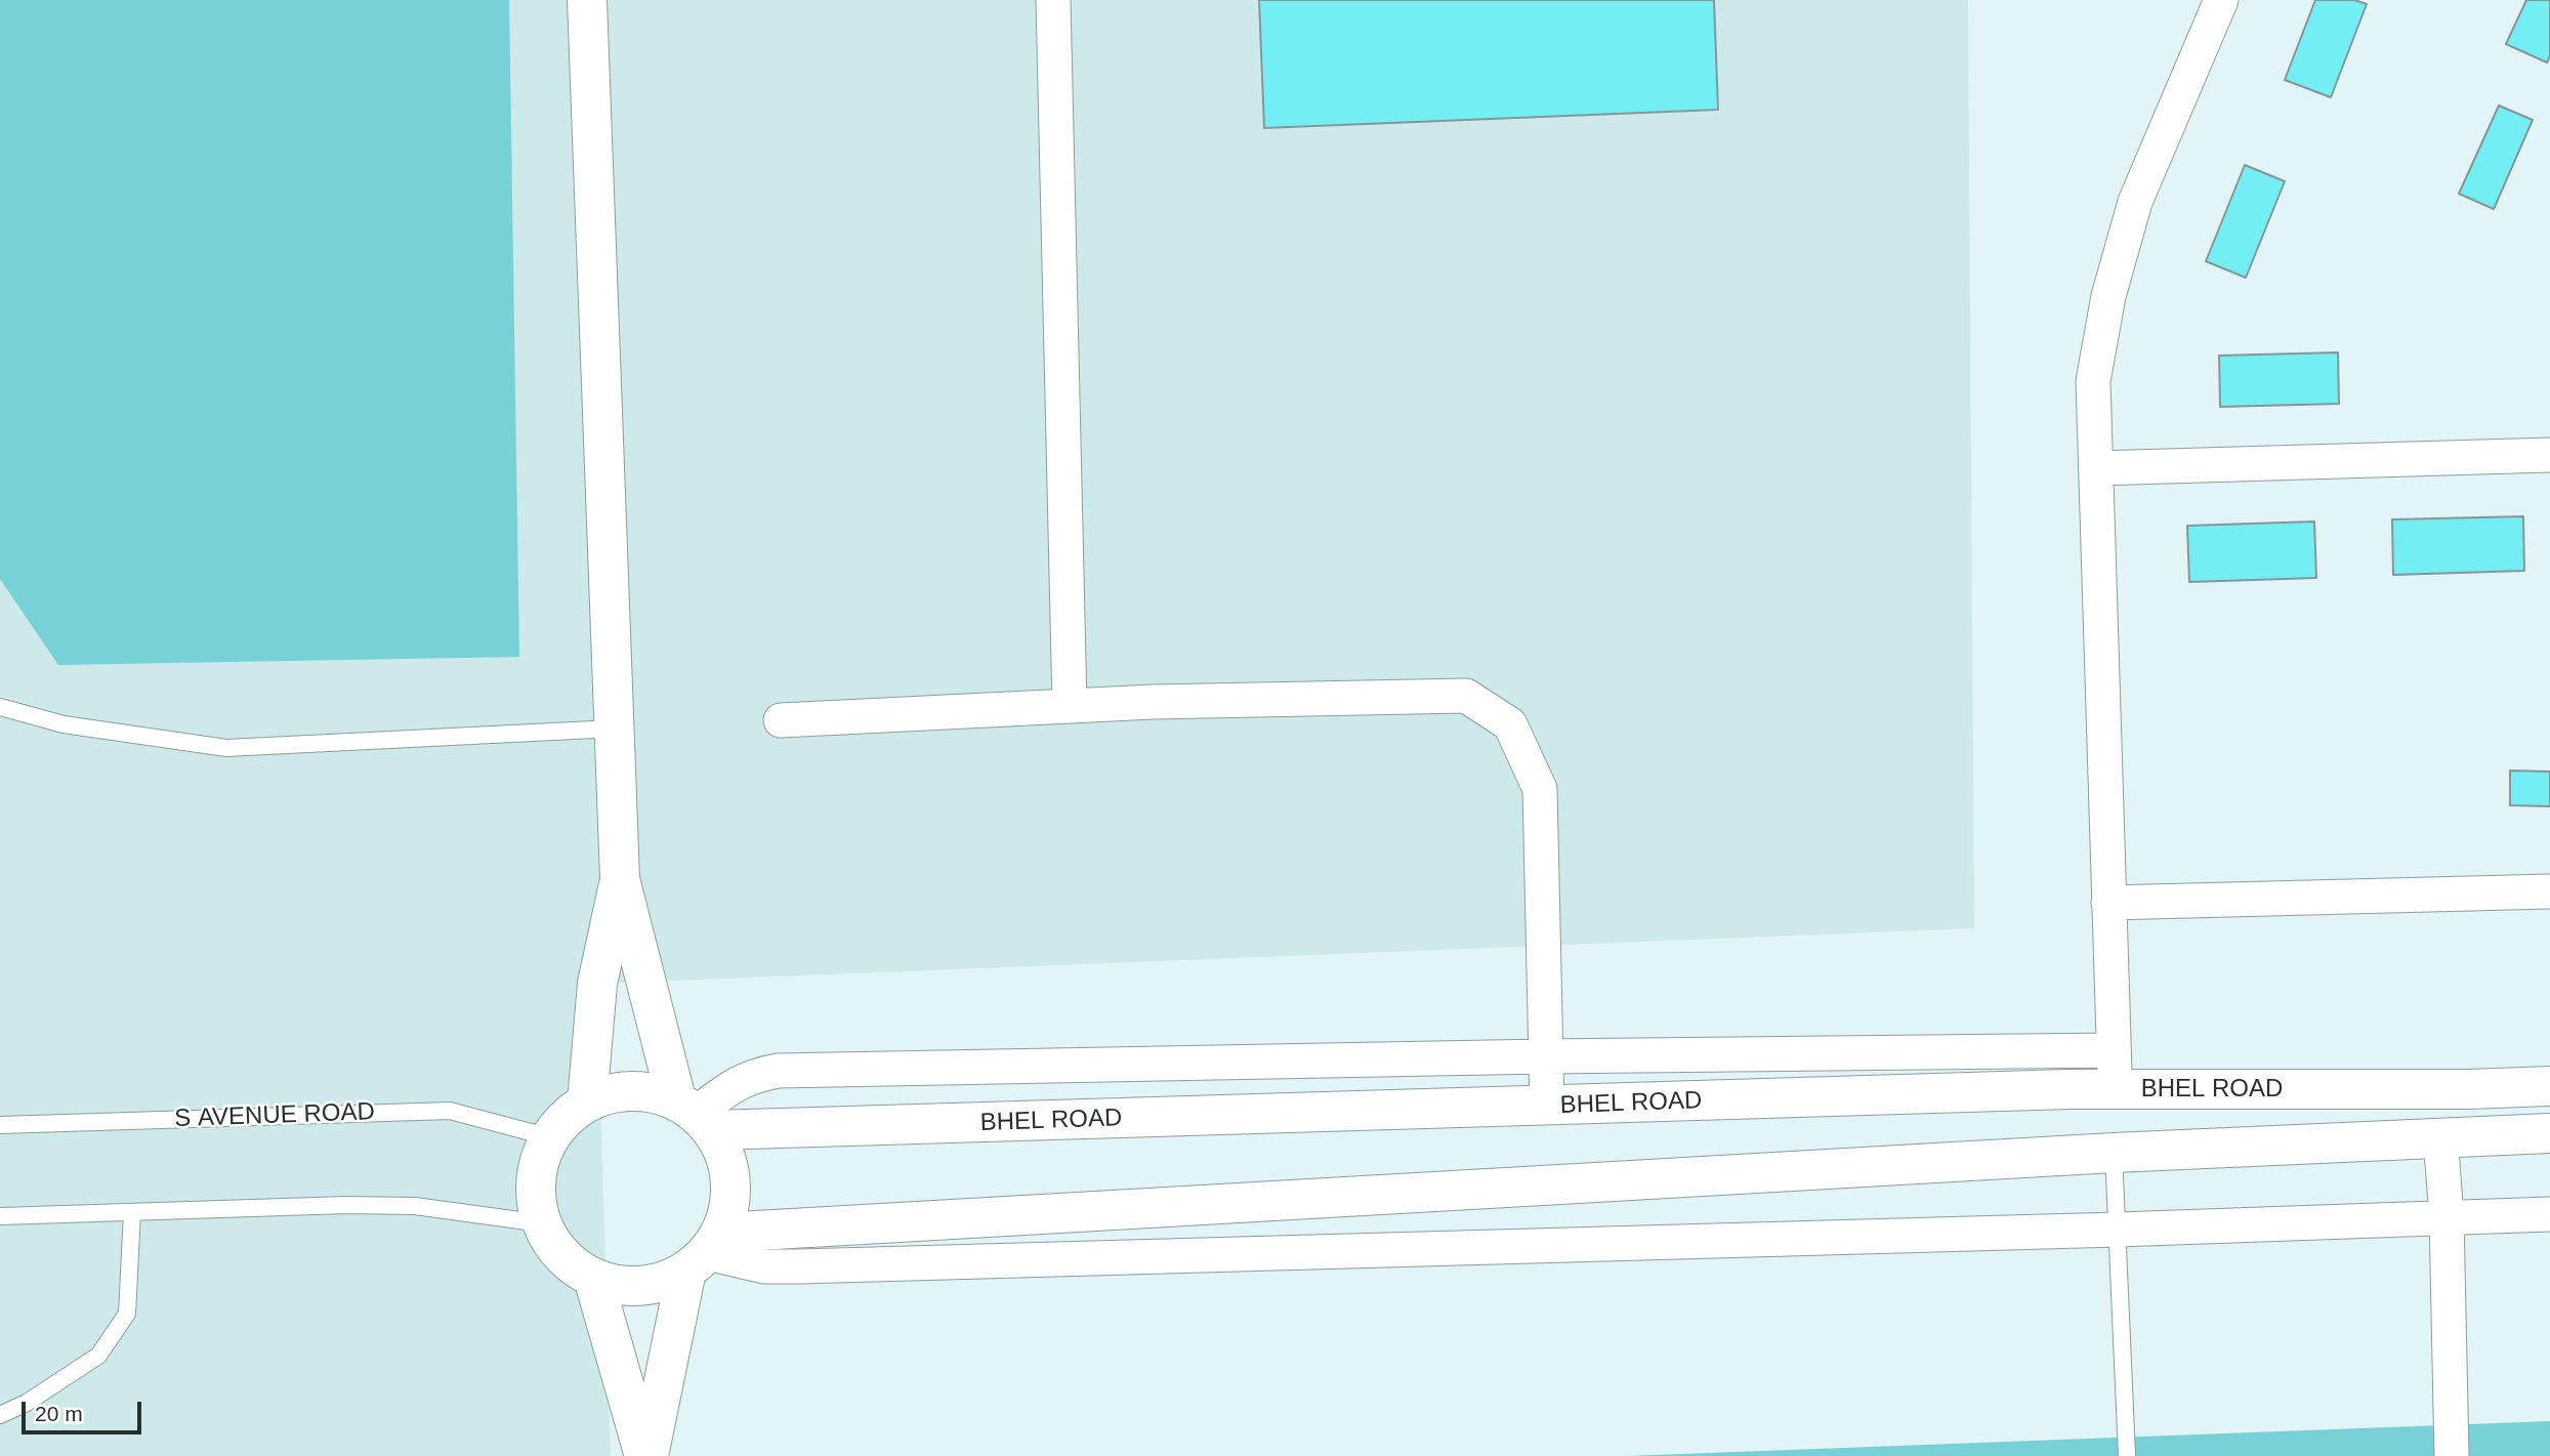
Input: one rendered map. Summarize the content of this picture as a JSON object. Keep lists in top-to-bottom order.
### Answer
{
  "streets": {
    "street": ["BHEL ROAD"],
    "lane": ["S AVENUE ROAD"]
  },
  "crossings": [
    ["BHEL ROAD", "S AVENUE ROAD"]
  ],
  "scale_bar": "20 m"
}
